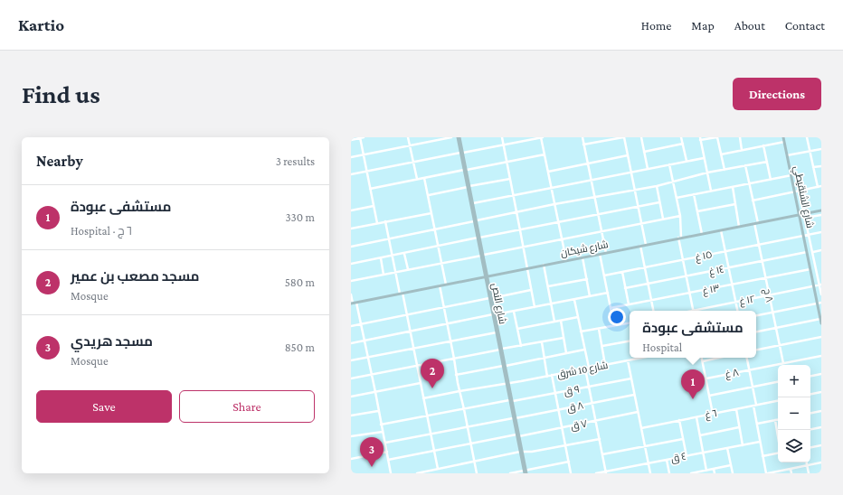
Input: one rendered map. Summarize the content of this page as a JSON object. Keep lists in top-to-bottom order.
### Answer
{
  "streets": {
    "street": [
      "شارع الشنقيطي",
      "شارع شيكان",
      "١٥ غ",
      "١٤ غ",
      "١٣ غ",
      "٨ ج",
      "١٢ غ",
      "شارع النص",
      "شارع 10 شرق",
      "٨ غ",
      "٩ ق",
      "٨ ق",
      "٦ غ",
      "٧ ق",
      "٤ ق"
    ]
  },
  "crossings": [
    ["شارع الشنقيطي", "شارع شيكان"],
    ["شارع الشنقيطي", "١٥ غ"],
    ["شارع الشنقيطي", "١٤ غ"],
    ["شارع الشنقيطي", "١٣ غ"],
    ["شارع الشنقيطي", "١٢ غ"],
    ["شارع شيكان", "٨ ج"],
    ["شارع شيكان", "شارع النص"],
    ["١٥ غ", "٨ ج"],
    ["١٤ غ", "٨ ج"],
    ["١٣ غ", "٨ ج"],
    ["٨ ج", "١٢ غ"],
    ["٨ ج", "٨ غ"],
    ["شارع النص", "شارع 10 شرق"],
    ["شارع النص", "٩ ق"],
    ["شارع النص", "٨ ق"],
    ["شارع النص", "٧ ق"]
  ],
  "page": {
    "header": "Kartio",
    "nav": [
      "Home",
      "Map",
      "About",
      "Contact"
    ],
    "buttons": [
      "Directions",
      ["Save", "Share"]
    ],
    "title": "Find us",
    "heading": ["Nearby", "3 results"],
    "list": [
      {
        "mark": "1",
        "name": "مستشفى عبودة",
        "note": "Hospital · ٦ ج",
        "value": "330 m"
      },
      {
        "mark": "2",
        "name": "مسجد مصعب بن عمير",
        "note": "Mosque",
        "value": "580 m"
      },
      {
        "mark": "3",
        "name": "مسجد هريدي",
        "note": "Mosque",
        "value": "850 m"
      }
    ],
    "popup": ["مستشفى عبودة", "Hospital"],
    "pins": ["2", "1", "3"],
    "map_buttons": ["+", "−"]
  }
}
